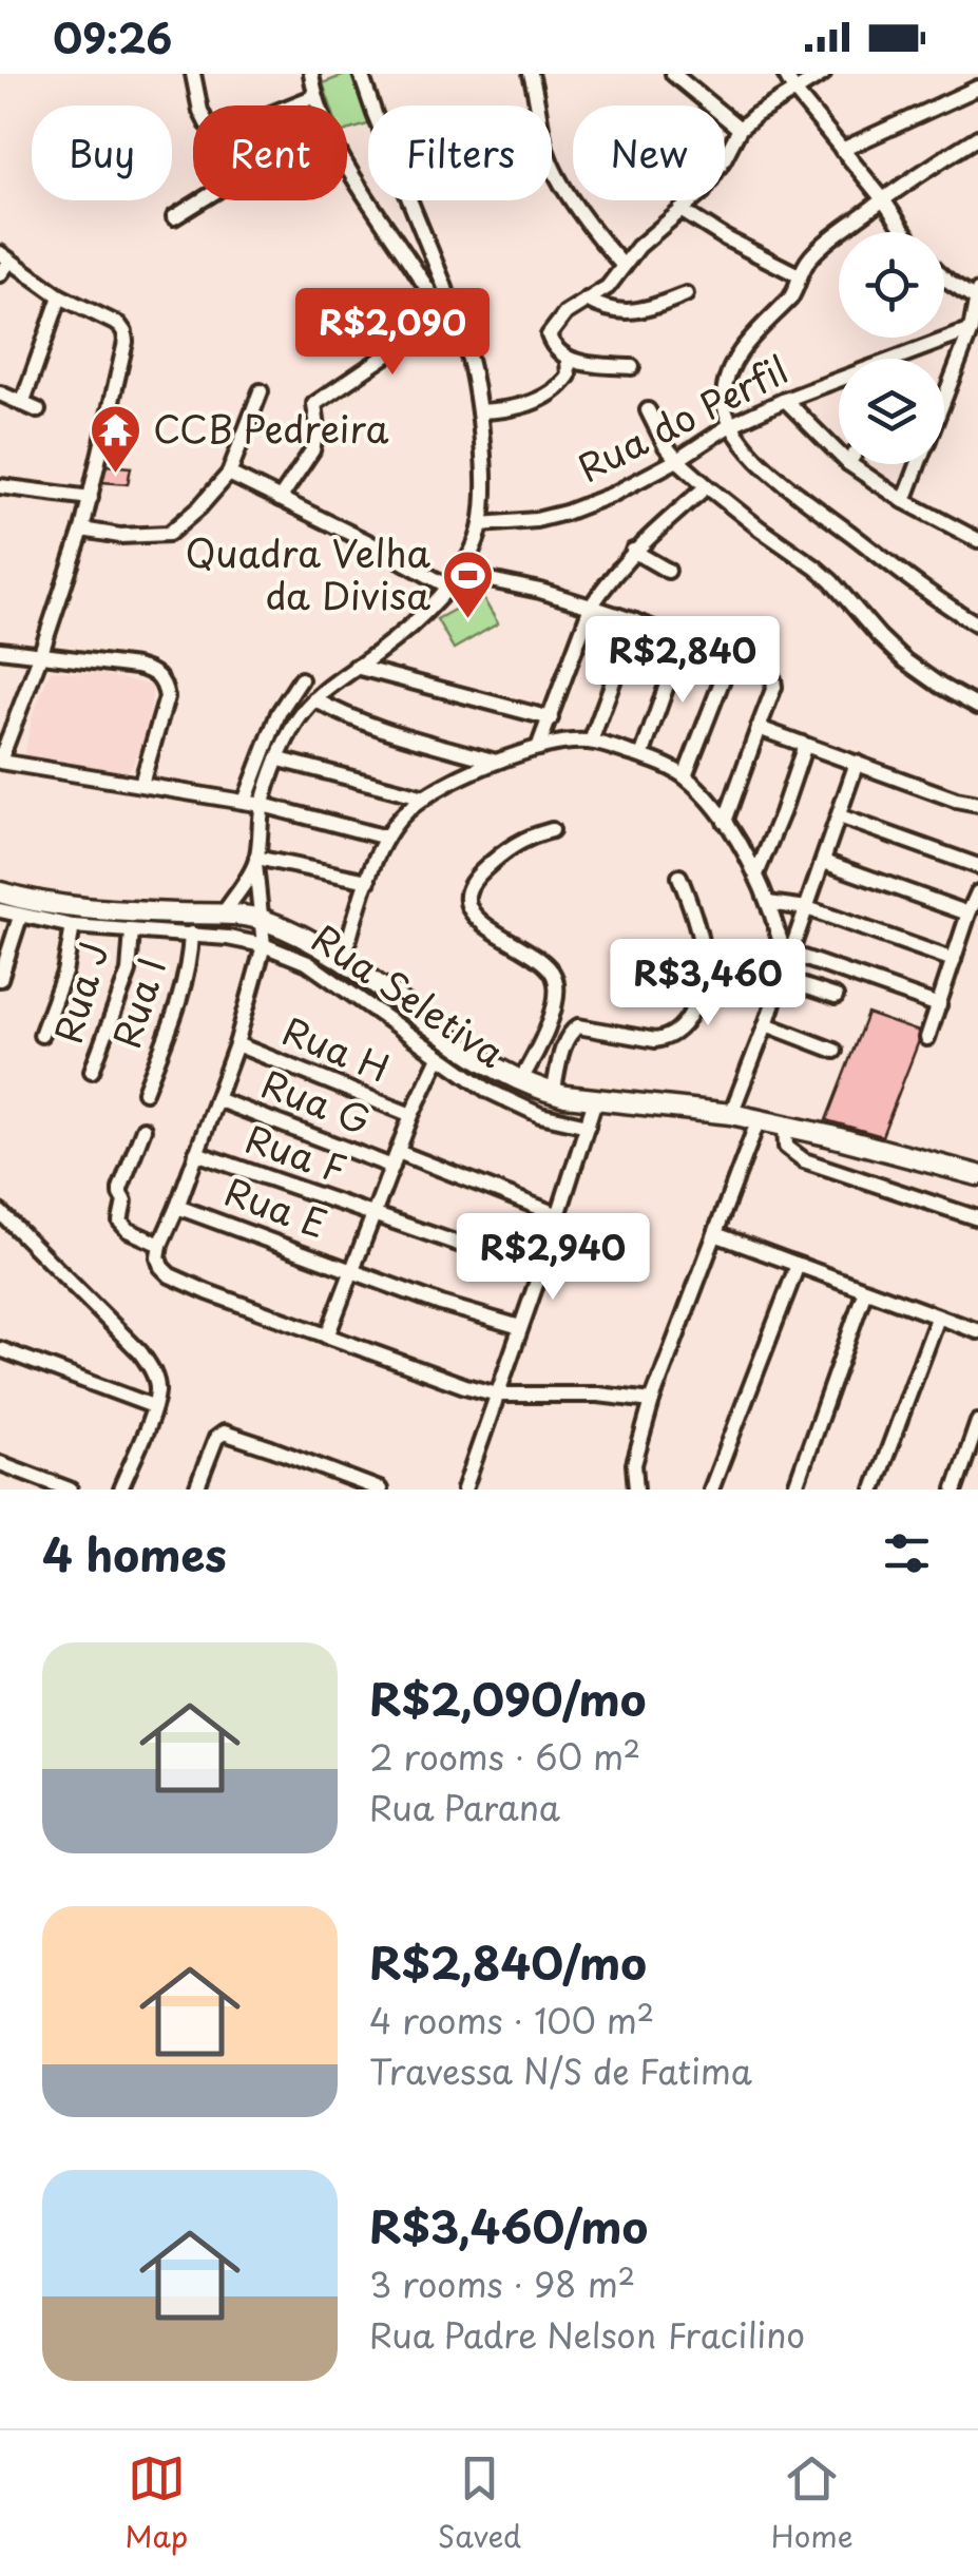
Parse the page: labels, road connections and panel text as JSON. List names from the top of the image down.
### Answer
{
  "streets": {
    "street": [
      "Rua do Perfil",
      "Rua J",
      "Rua Seletiva",
      "Rua I",
      "Rua H",
      "Rua G",
      "Rua F",
      "Rua E"
    ]
  },
  "crossings": [
    ["Rua J", "Rua Seletiva"],
    ["Rua Seletiva", "Rua I"]
  ],
  "places": {
    "temple": ["CCB Pedreira"],
    "sports": ["Quadra Velha da Divisa"]
  },
  "page": {
    "status": "09:26",
    "chip": [
      "Buy",
      "Rent",
      "Filters",
      "New"
    ],
    "price": [
      "R$2,090",
      "R$2,840",
      "R$3,460",
      "R$2,940"
    ],
    "heading": "4 homes",
    "list": [
      {
        "name": "R$2,090/mo",
        "note": "2 rooms · 60 m² · Rua Parana"
      },
      {
        "name": "R$2,840/mo",
        "note": "4 rooms · 100 m² · Travessa N/S de Fatima"
      },
      {
        "name": "R$3,460/mo",
        "note": "3 rooms · 98 m² · Rua Padre Nelson Fracilino"
      }
    ],
    "tabs": ["Map", "Saved", "Home"]
  }
}
